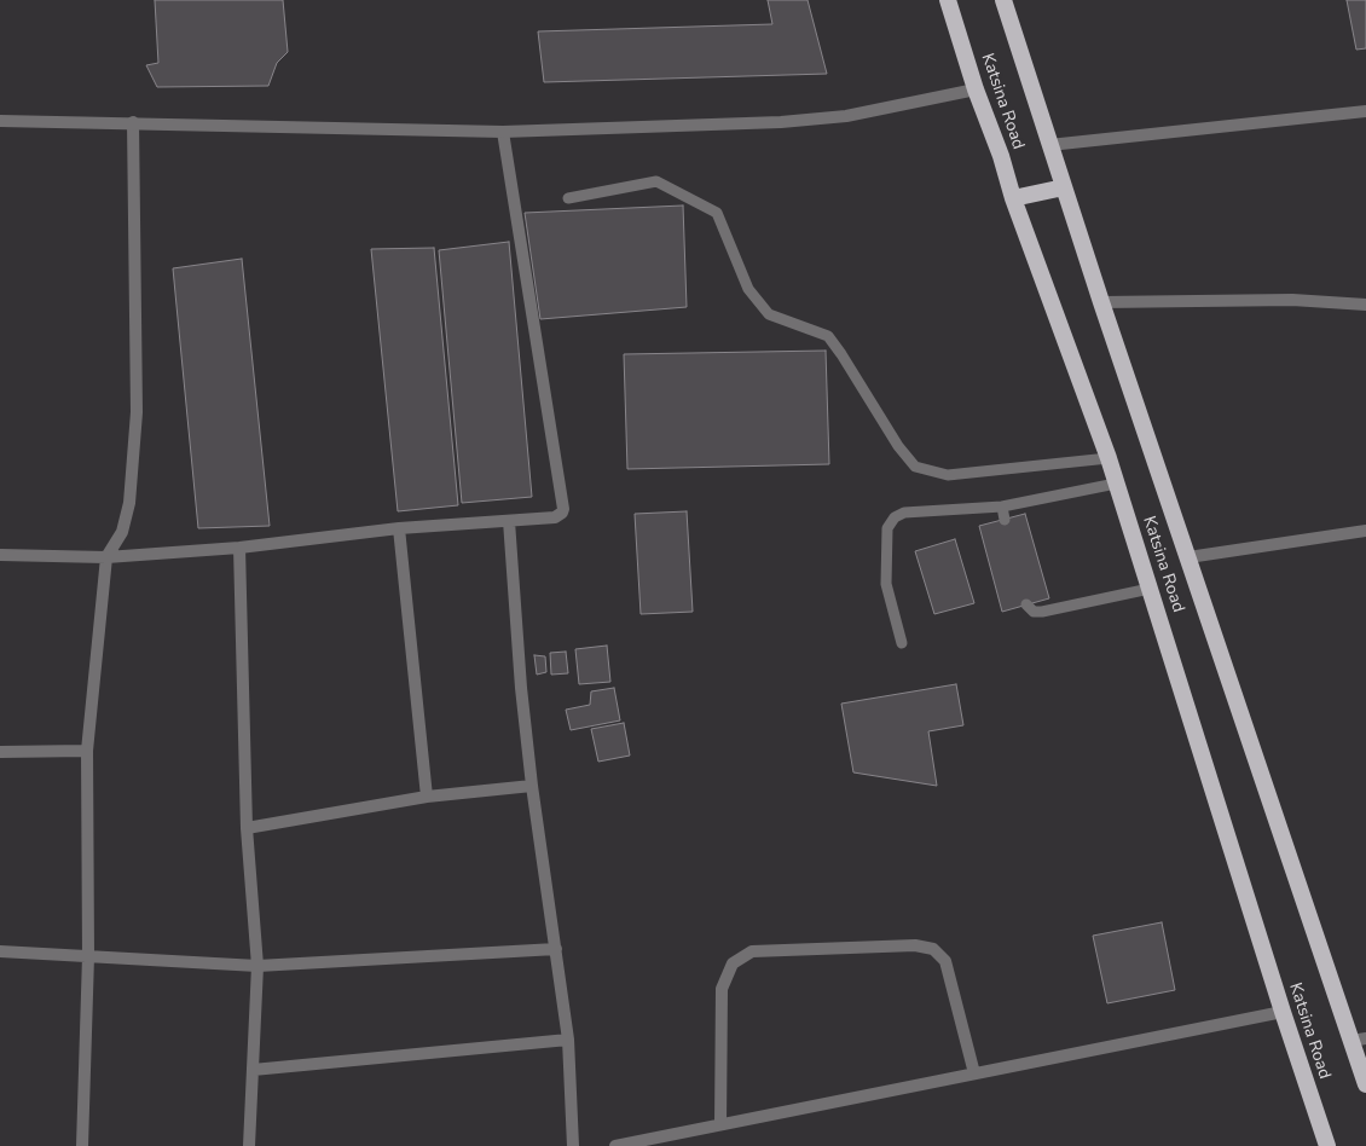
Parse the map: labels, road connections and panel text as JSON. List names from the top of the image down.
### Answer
{
  "streets": {
    "highway": ["Katsina Road"]
  }
}
